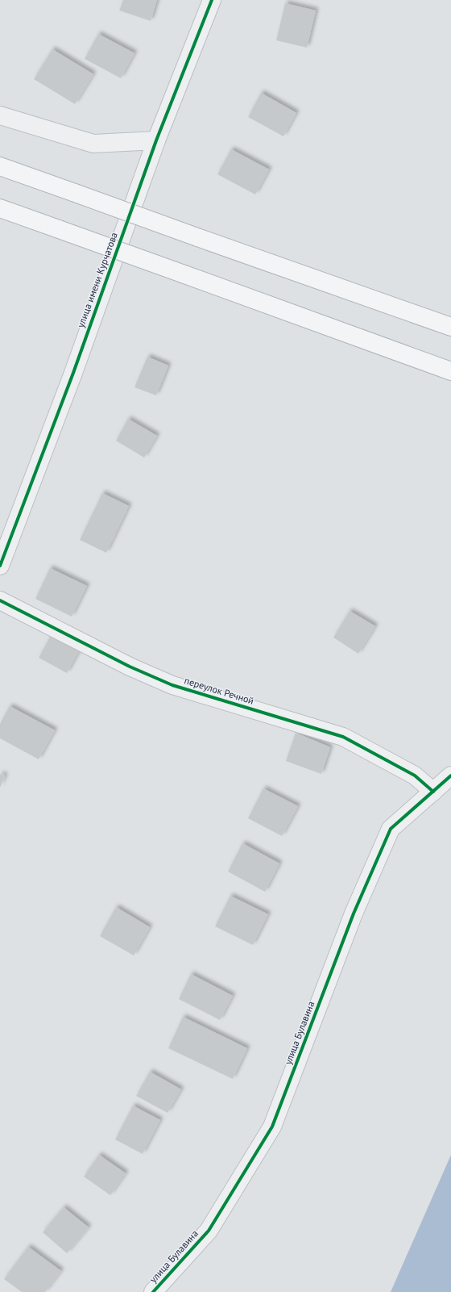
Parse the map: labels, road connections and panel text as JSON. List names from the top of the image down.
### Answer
{
  "streets": {
    "street": ["улица имени Курчатова", "переулок Речной", "улица Булавина"]
  },
  "crossings": [
    ["переулок Речной", "улица Булавина"]
  ]
}
